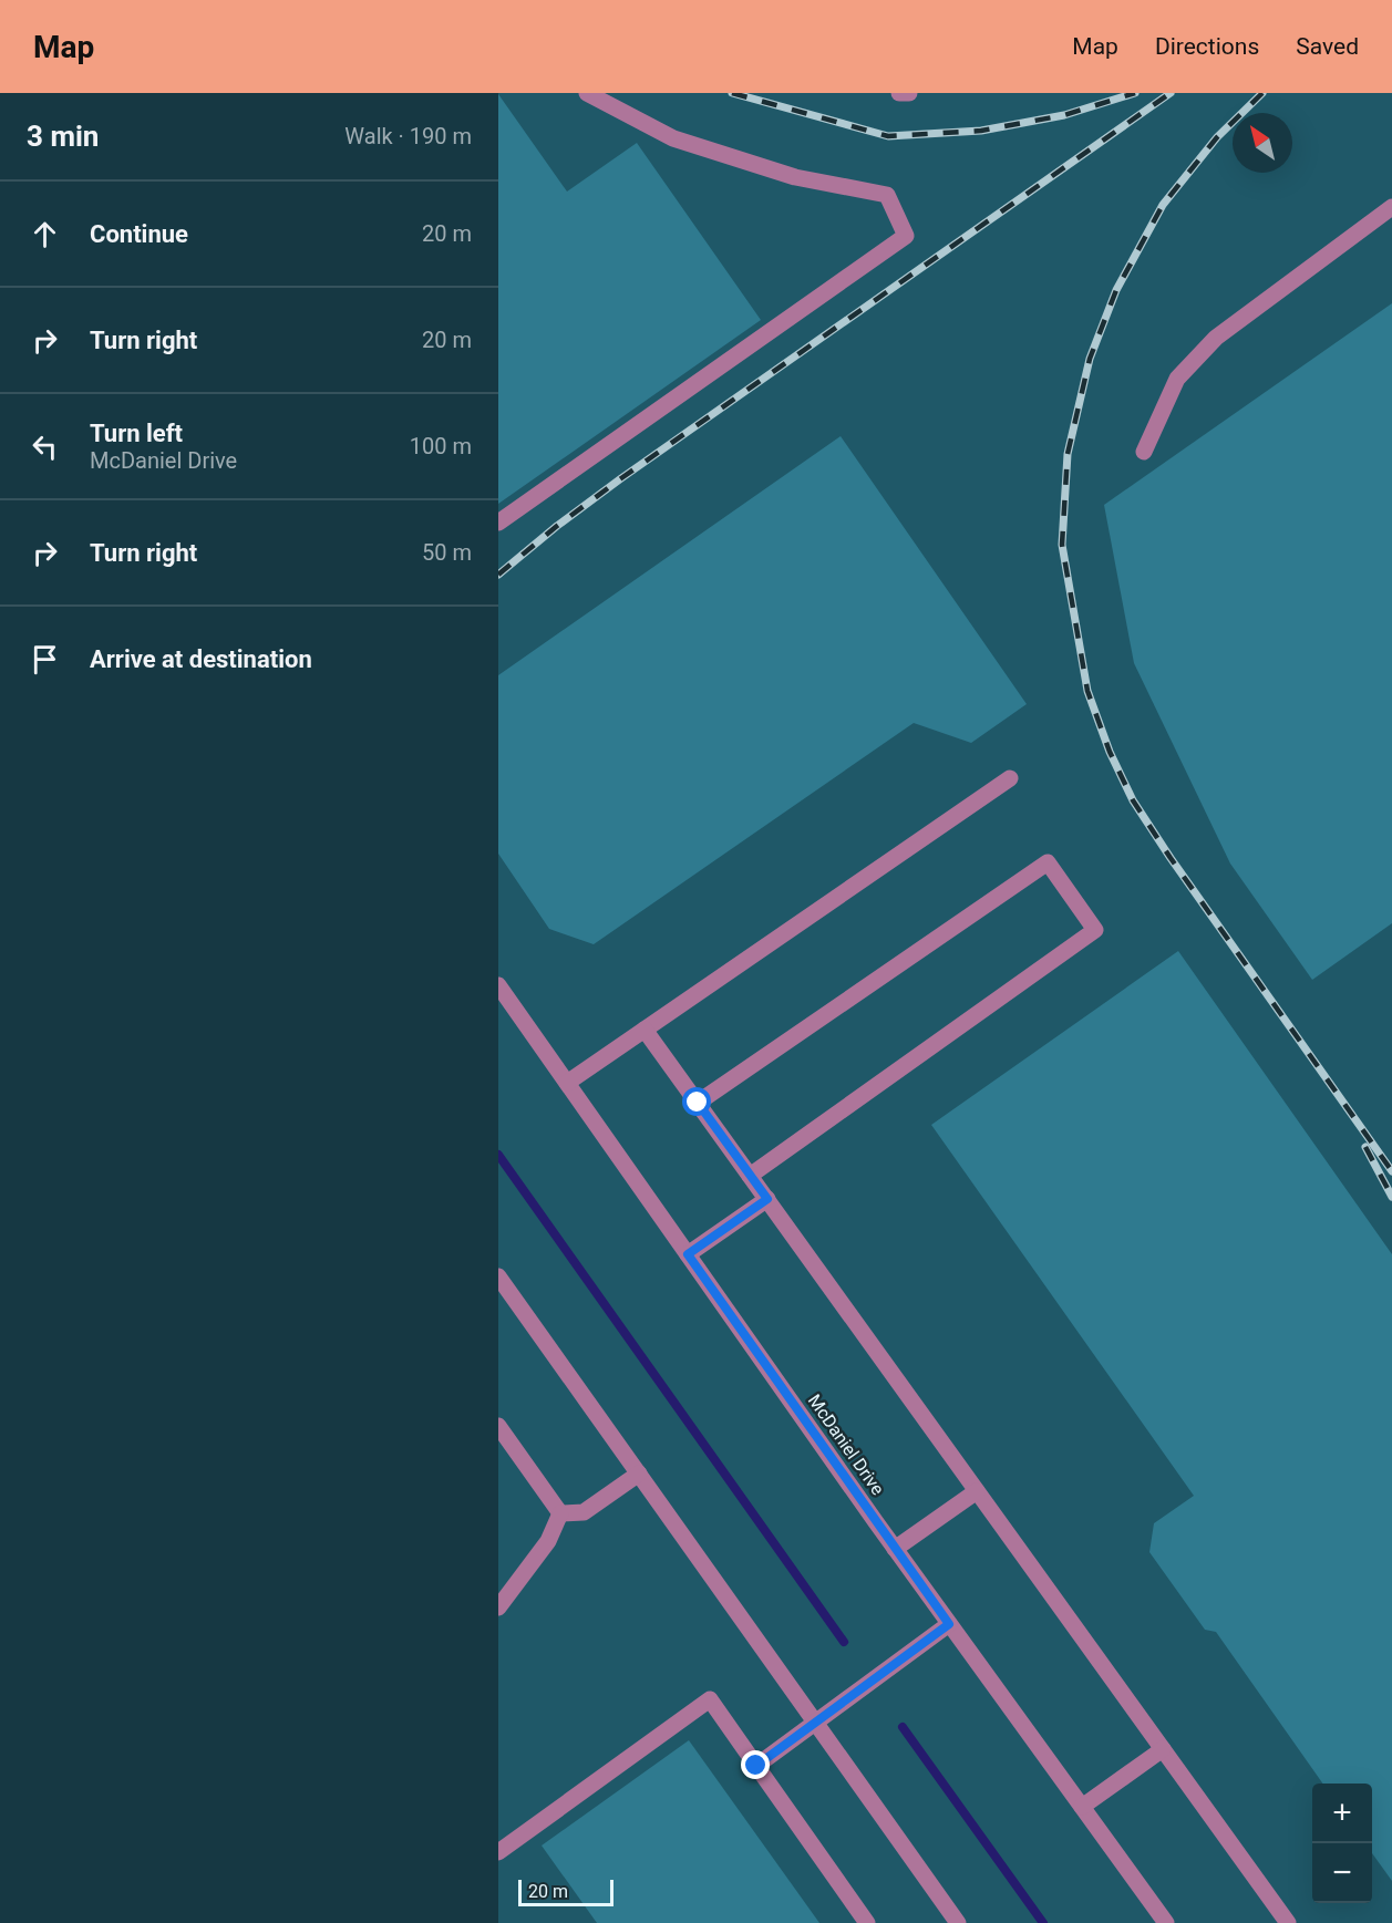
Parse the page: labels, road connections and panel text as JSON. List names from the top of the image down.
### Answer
{
  "streets": {
    "street": ["McDaniel Drive"]
  },
  "scale_bar": "20 m",
  "north": "top left",
  "page": {
    "header": "Map",
    "nav": ["Map", "Directions", "Saved"],
    "heading": ["3 min", "Walk · 190 m"],
    "list": [
      ["Continue", "20 m"],
      ["Turn right", "20 m"],
      ["Turn left", "McDaniel Drive", "100 m"],
      ["Turn right", "50 m"],
      "Arrive at destination"
    ],
    "map_buttons": ["+", "−"],
    "scale": "20 m"
  }
}
